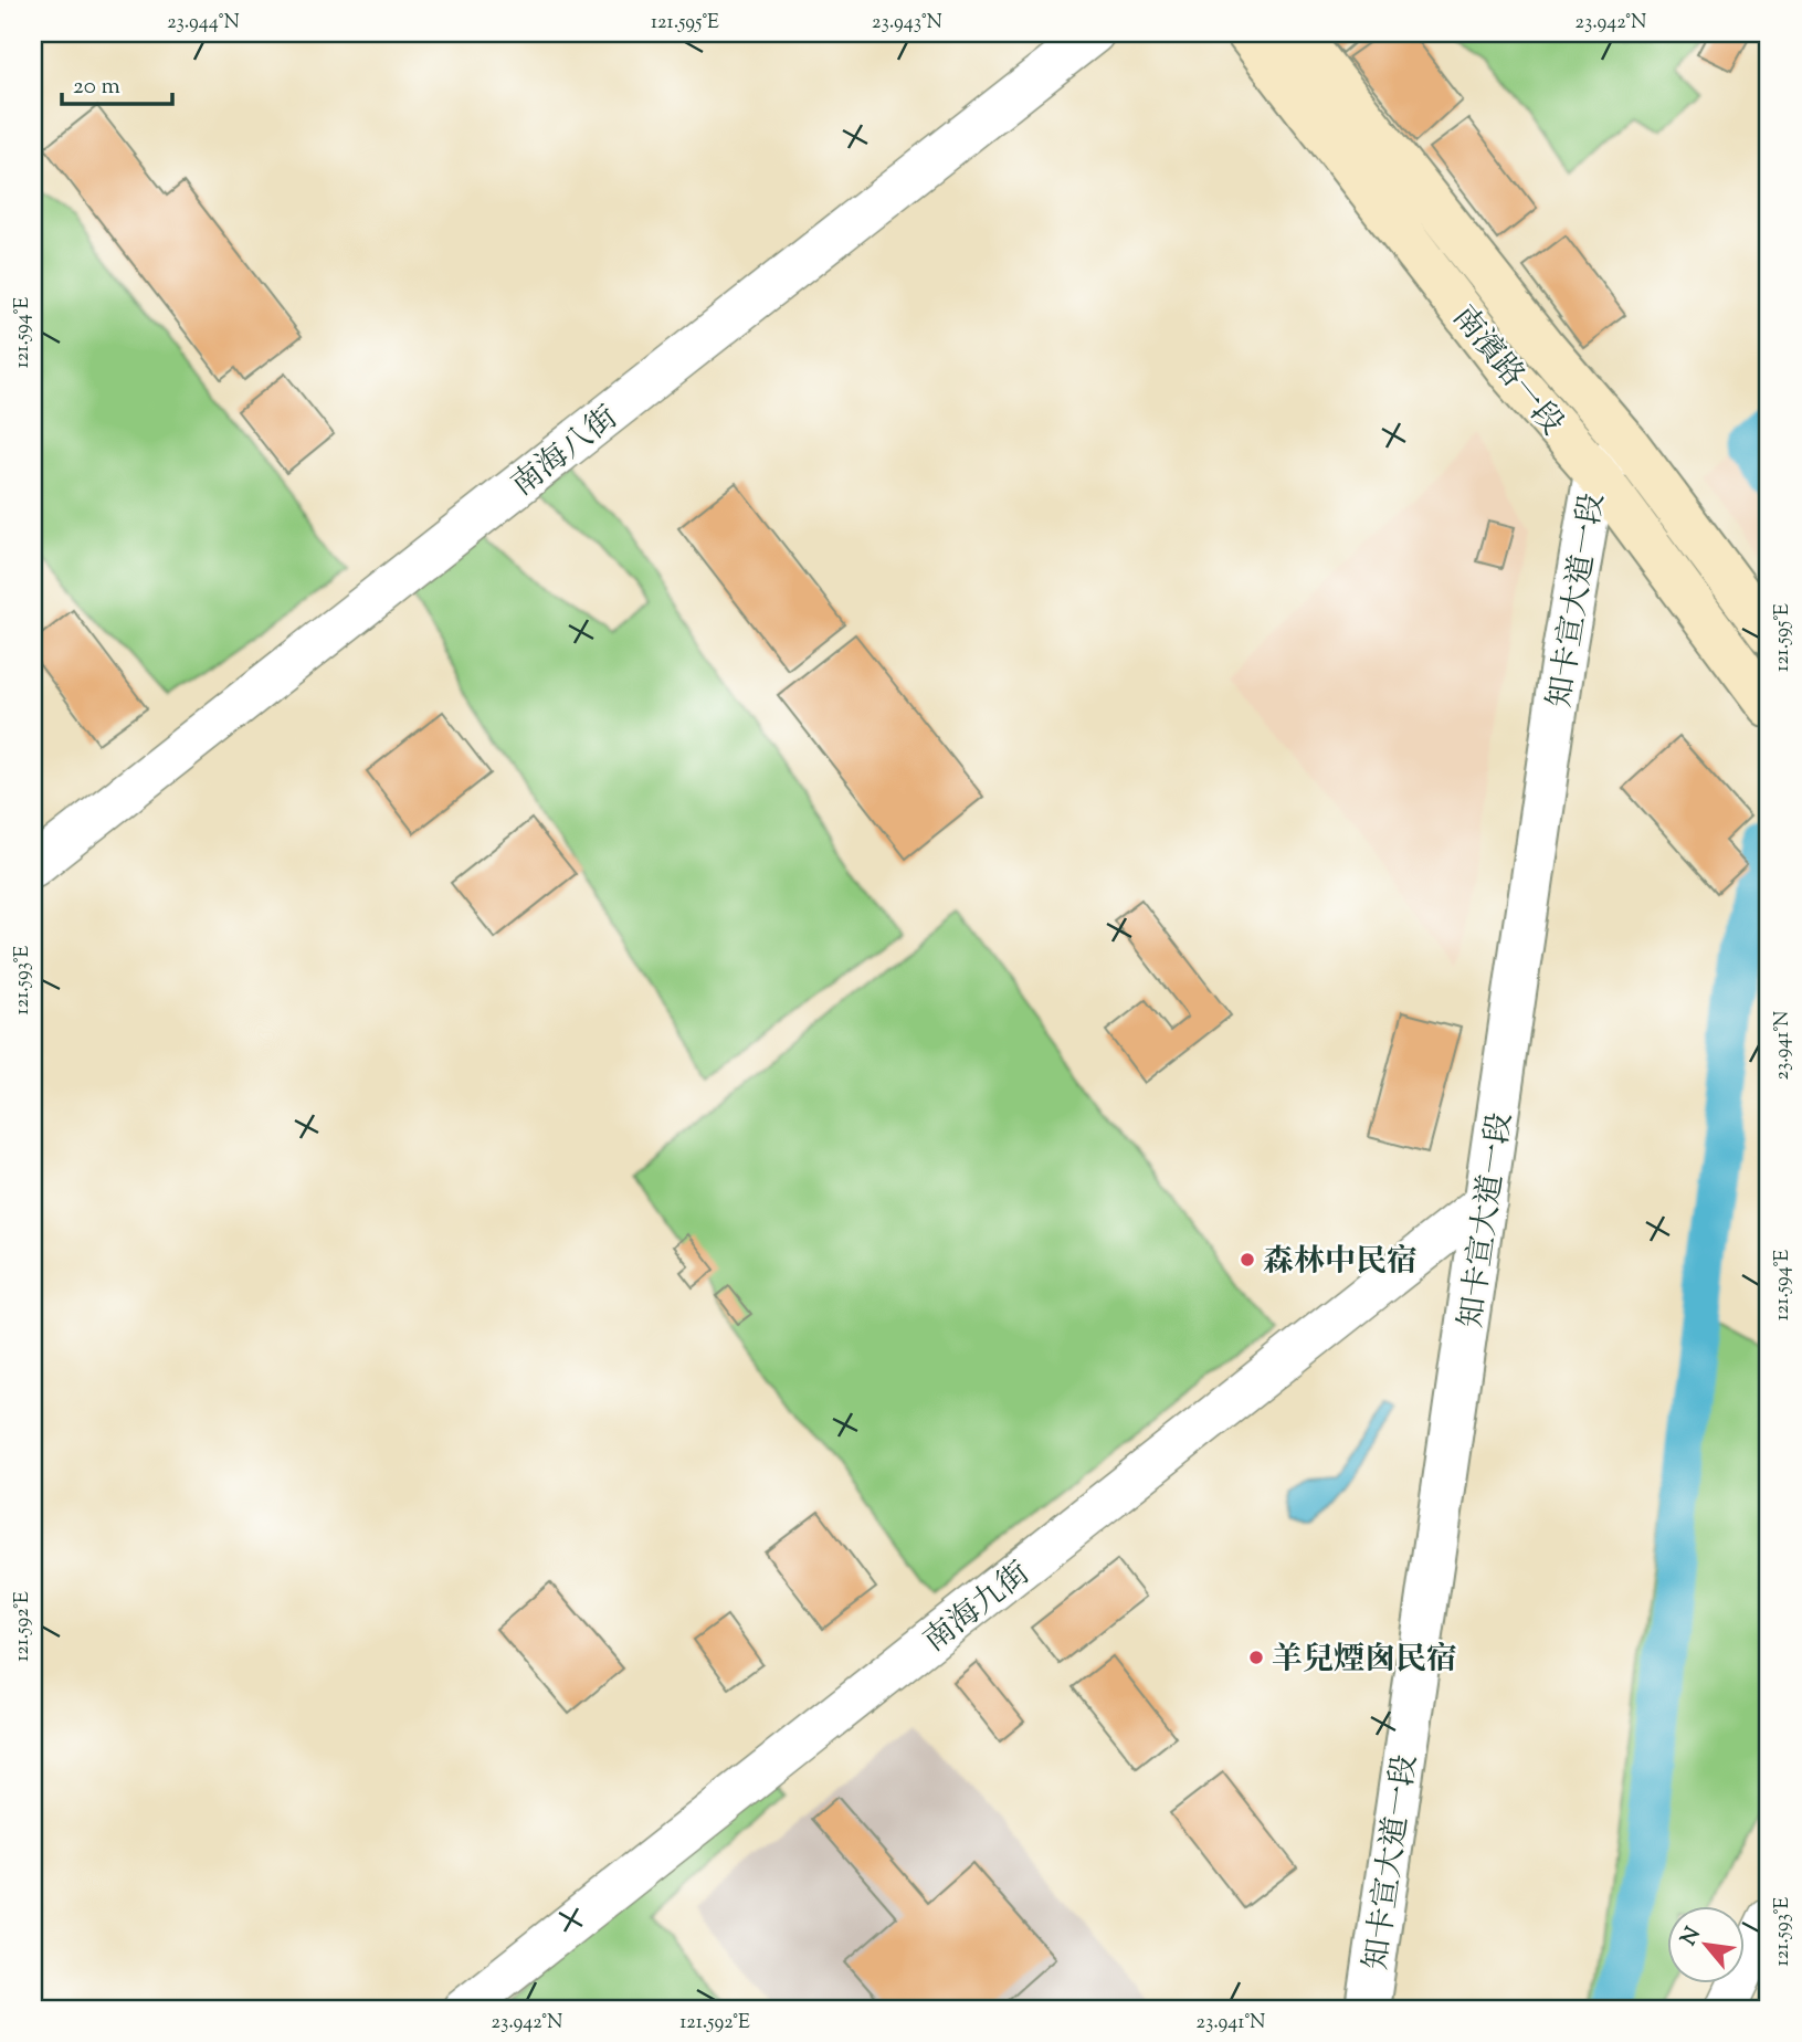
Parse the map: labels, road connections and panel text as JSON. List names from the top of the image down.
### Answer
{
  "streets": {
    "main road": ["南濱路一段"],
    "street": ["南海八街", "知卡宣大道一段", "南海九街"]
  },
  "crossings": [
    ["南濱路一段", "知卡宣大道一段"],
    ["知卡宣大道一段", "南海九街"]
  ],
  "places": ["森林中民宿", "羊兒煙囪民宿"],
  "scale_bar": "20 m",
  "north": "top left",
  "coordinates": [
    "23.944°N",
    "121.595°E",
    "23.943°N",
    "23.942°N",
    "121.594°E",
    "121.593°E",
    "23.941°N",
    "121.592°E"
  ]
}
